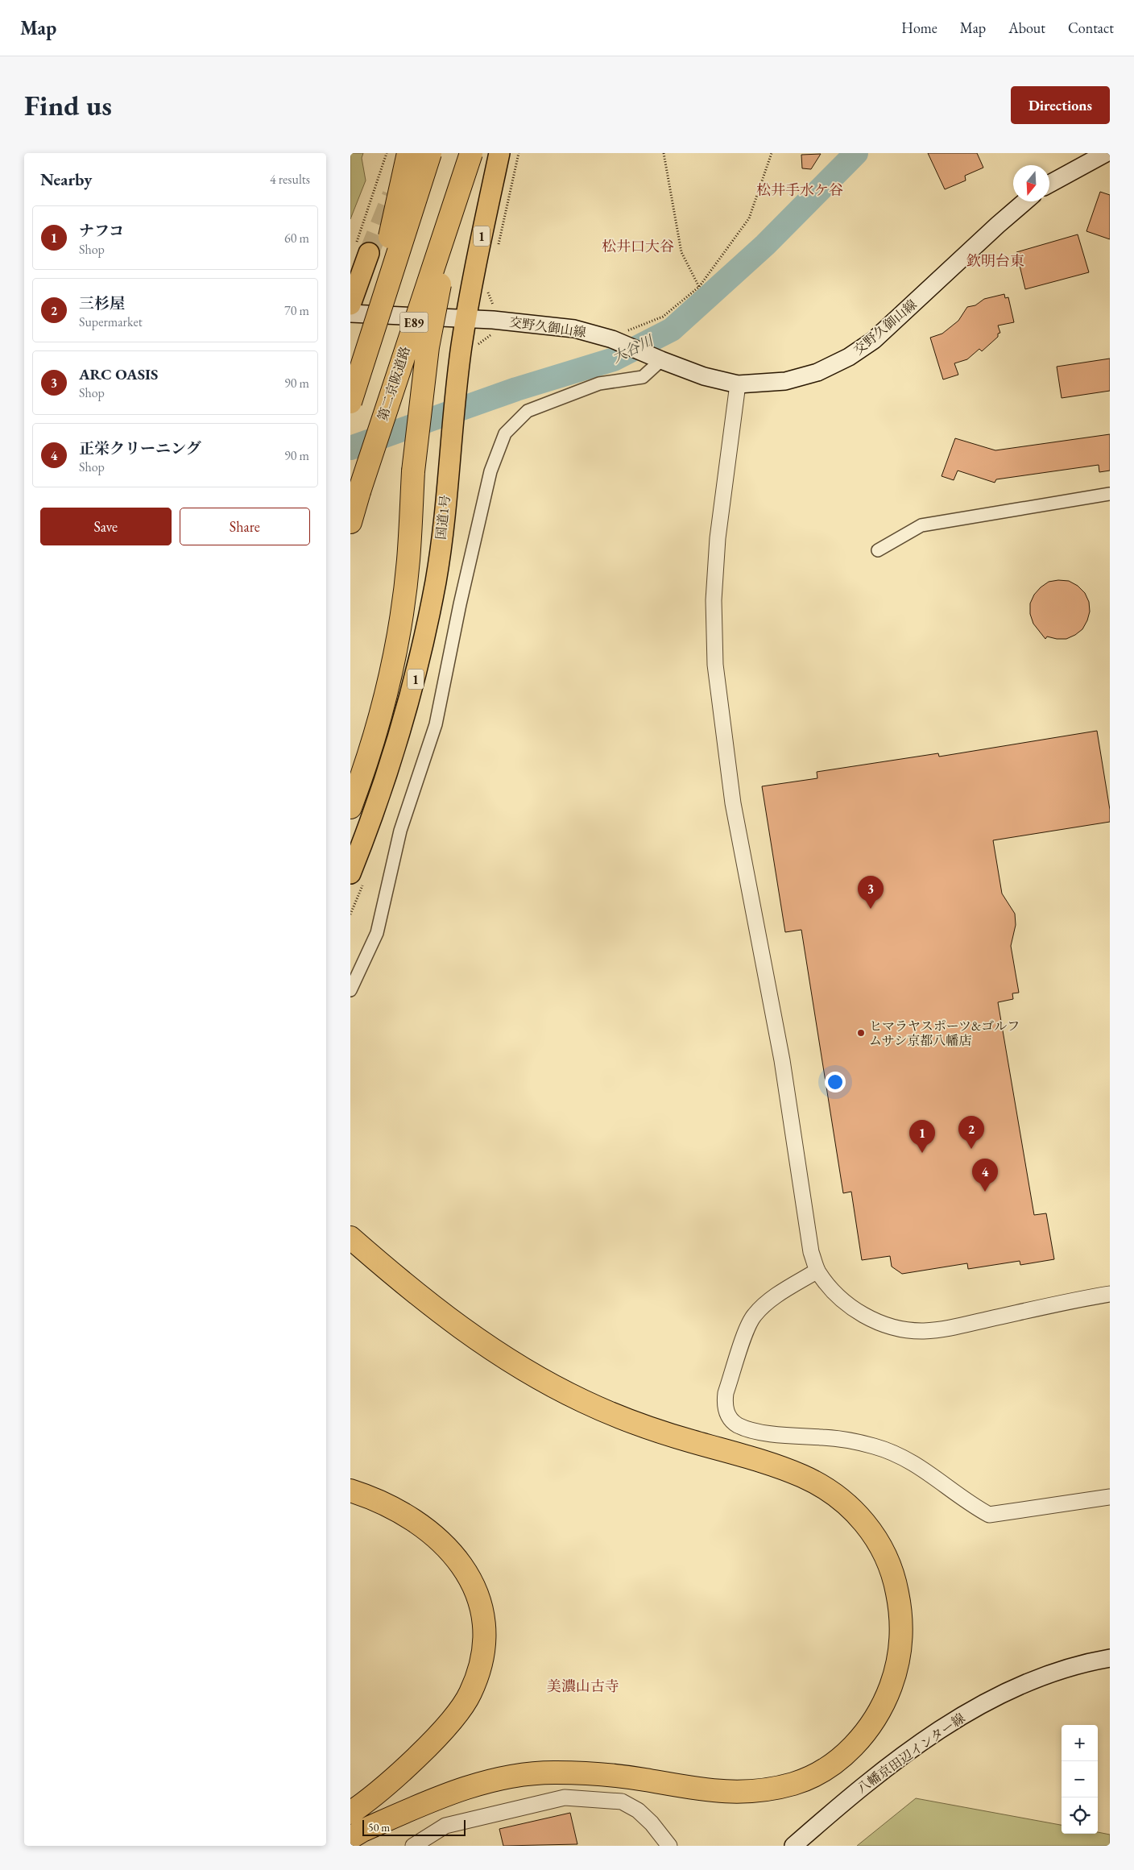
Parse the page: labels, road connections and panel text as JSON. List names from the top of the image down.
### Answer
{
  "streets": {
    "highway": [
      "1",
      "E89",
      "第二京阪道路",
      "国道1号"
    ],
    "main road": ["交野久御山線", "八幡京田辺インター線"]
  },
  "crossings": [
    ["交野久御山線", "国道1号"]
  ],
  "districts": [
    "松井手水ケ谷",
    "松井口大谷",
    "欽明台東",
    "美濃山古寺"
  ],
  "water": ["大谷川"],
  "places": ["ヒマラヤスポーツ&ゴルフ ムサシ京都八幡店"],
  "scale_bar": "50 m",
  "north": "bottom",
  "page": {
    "header": "Map",
    "nav": [
      "Home",
      "Map",
      "About",
      "Contact"
    ],
    "buttons": [
      "Directions",
      ["Save", "Share"]
    ],
    "title": "Find us",
    "heading": ["Nearby", "4 results"],
    "list": [
      {
        "mark": "1",
        "name": "ナフコ",
        "note": "Shop",
        "value": "60 m"
      },
      {
        "mark": "2",
        "name": "三杉屋",
        "note": "Supermarket",
        "value": "70 m"
      },
      {
        "mark": "3",
        "name": "ARC OASIS",
        "note": "Shop",
        "value": "90 m"
      },
      {
        "mark": "4",
        "name": "正栄クリーニング",
        "note": "Shop",
        "value": "90 m"
      }
    ],
    "pins": [
      "3",
      "2",
      "1",
      "4"
    ],
    "map_buttons": ["+", "−"],
    "scale": "50 m"
  }
}
